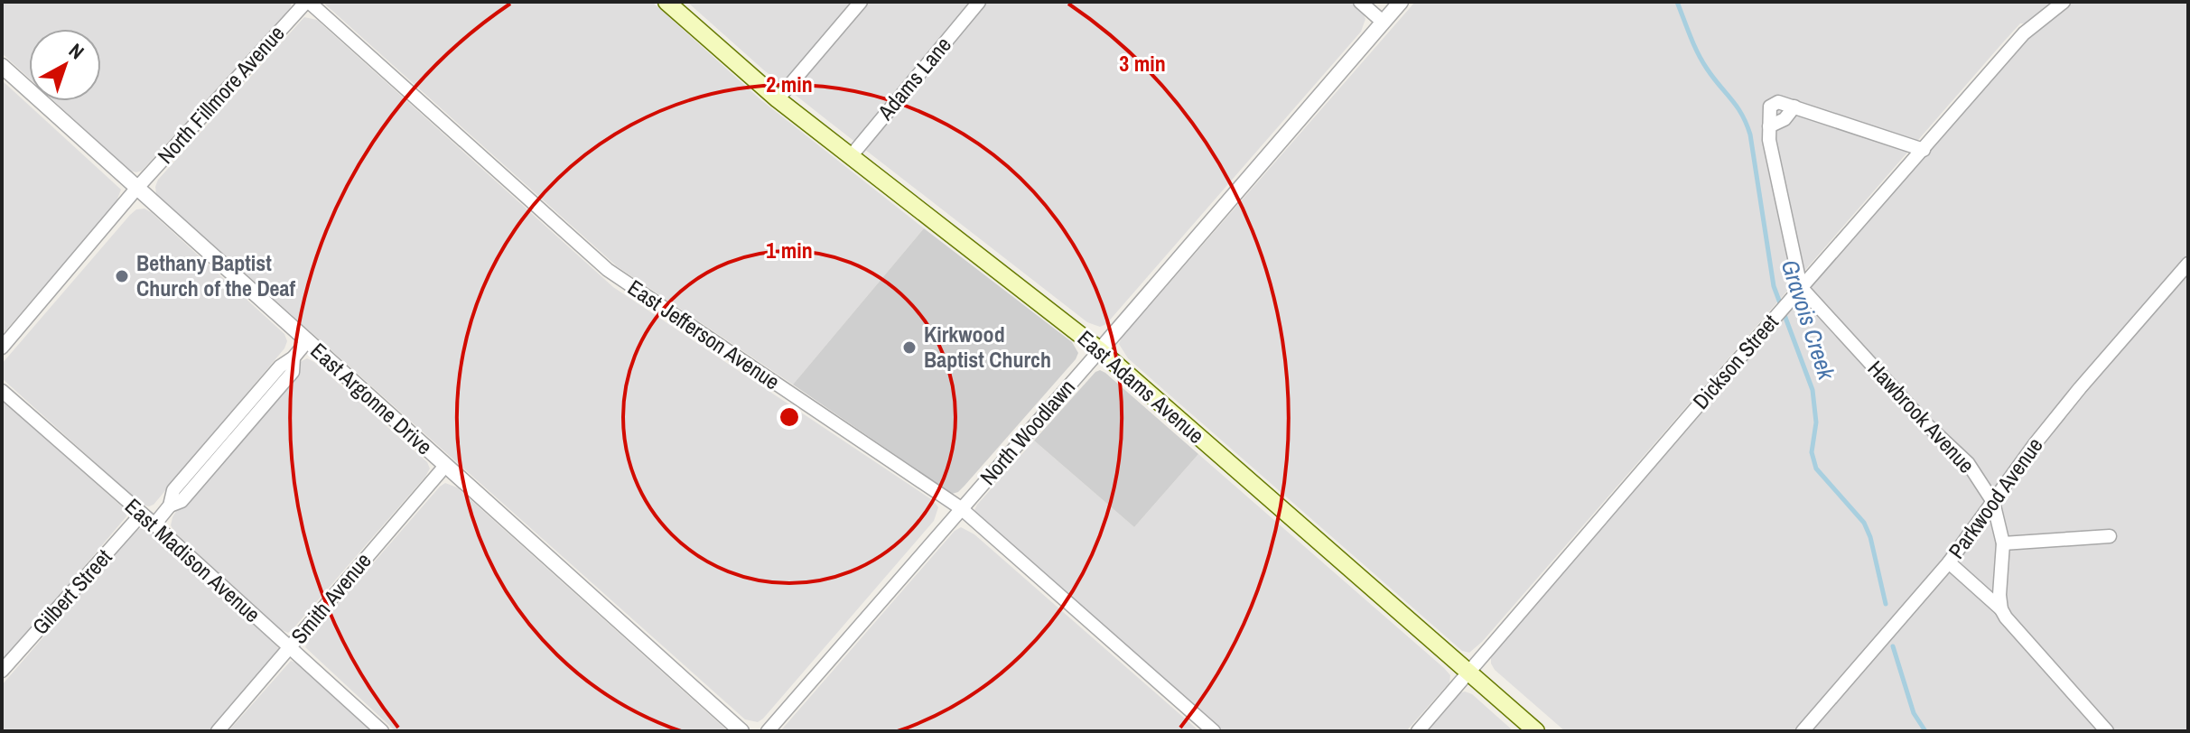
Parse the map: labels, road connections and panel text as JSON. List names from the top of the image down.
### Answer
{
  "streets": {
    "main road": ["East Adams Avenue"],
    "street": [
      "Adams Lane",
      "North Fillmore Avenue",
      "East Jefferson Avenue",
      "Dickson Street",
      "East Argonne Drive",
      "Hawbrook Avenue",
      "North Woodlawn",
      "Parkwood Avenue",
      "East Madison Avenue",
      "Gilbert Street",
      "Smith Avenue"
    ]
  },
  "crossings": [
    ["Adams Lane", "East Adams Avenue"],
    ["North Fillmore Avenue", "East Jefferson Avenue"],
    ["North Fillmore Avenue", "East Argonne Drive"],
    ["East Jefferson Avenue", "North Woodlawn"],
    ["Dickson Street", "East Adams Avenue"],
    ["Dickson Street", "Hawbrook Avenue"],
    ["East Adams Avenue", "North Woodlawn"],
    ["East Argonne Drive", "Smith Avenue"],
    ["Hawbrook Avenue", "Parkwood Avenue"],
    ["East Madison Avenue", "Gilbert Street"],
    ["East Madison Avenue", "Smith Avenue"]
  ],
  "water": ["Gravois Creek"],
  "places": ["Bethany Baptist Church of the Deaf", "Kirkwood Baptist Church"],
  "north": "top right",
  "rings": ["3 min", "2 min", "1 min"]
}
